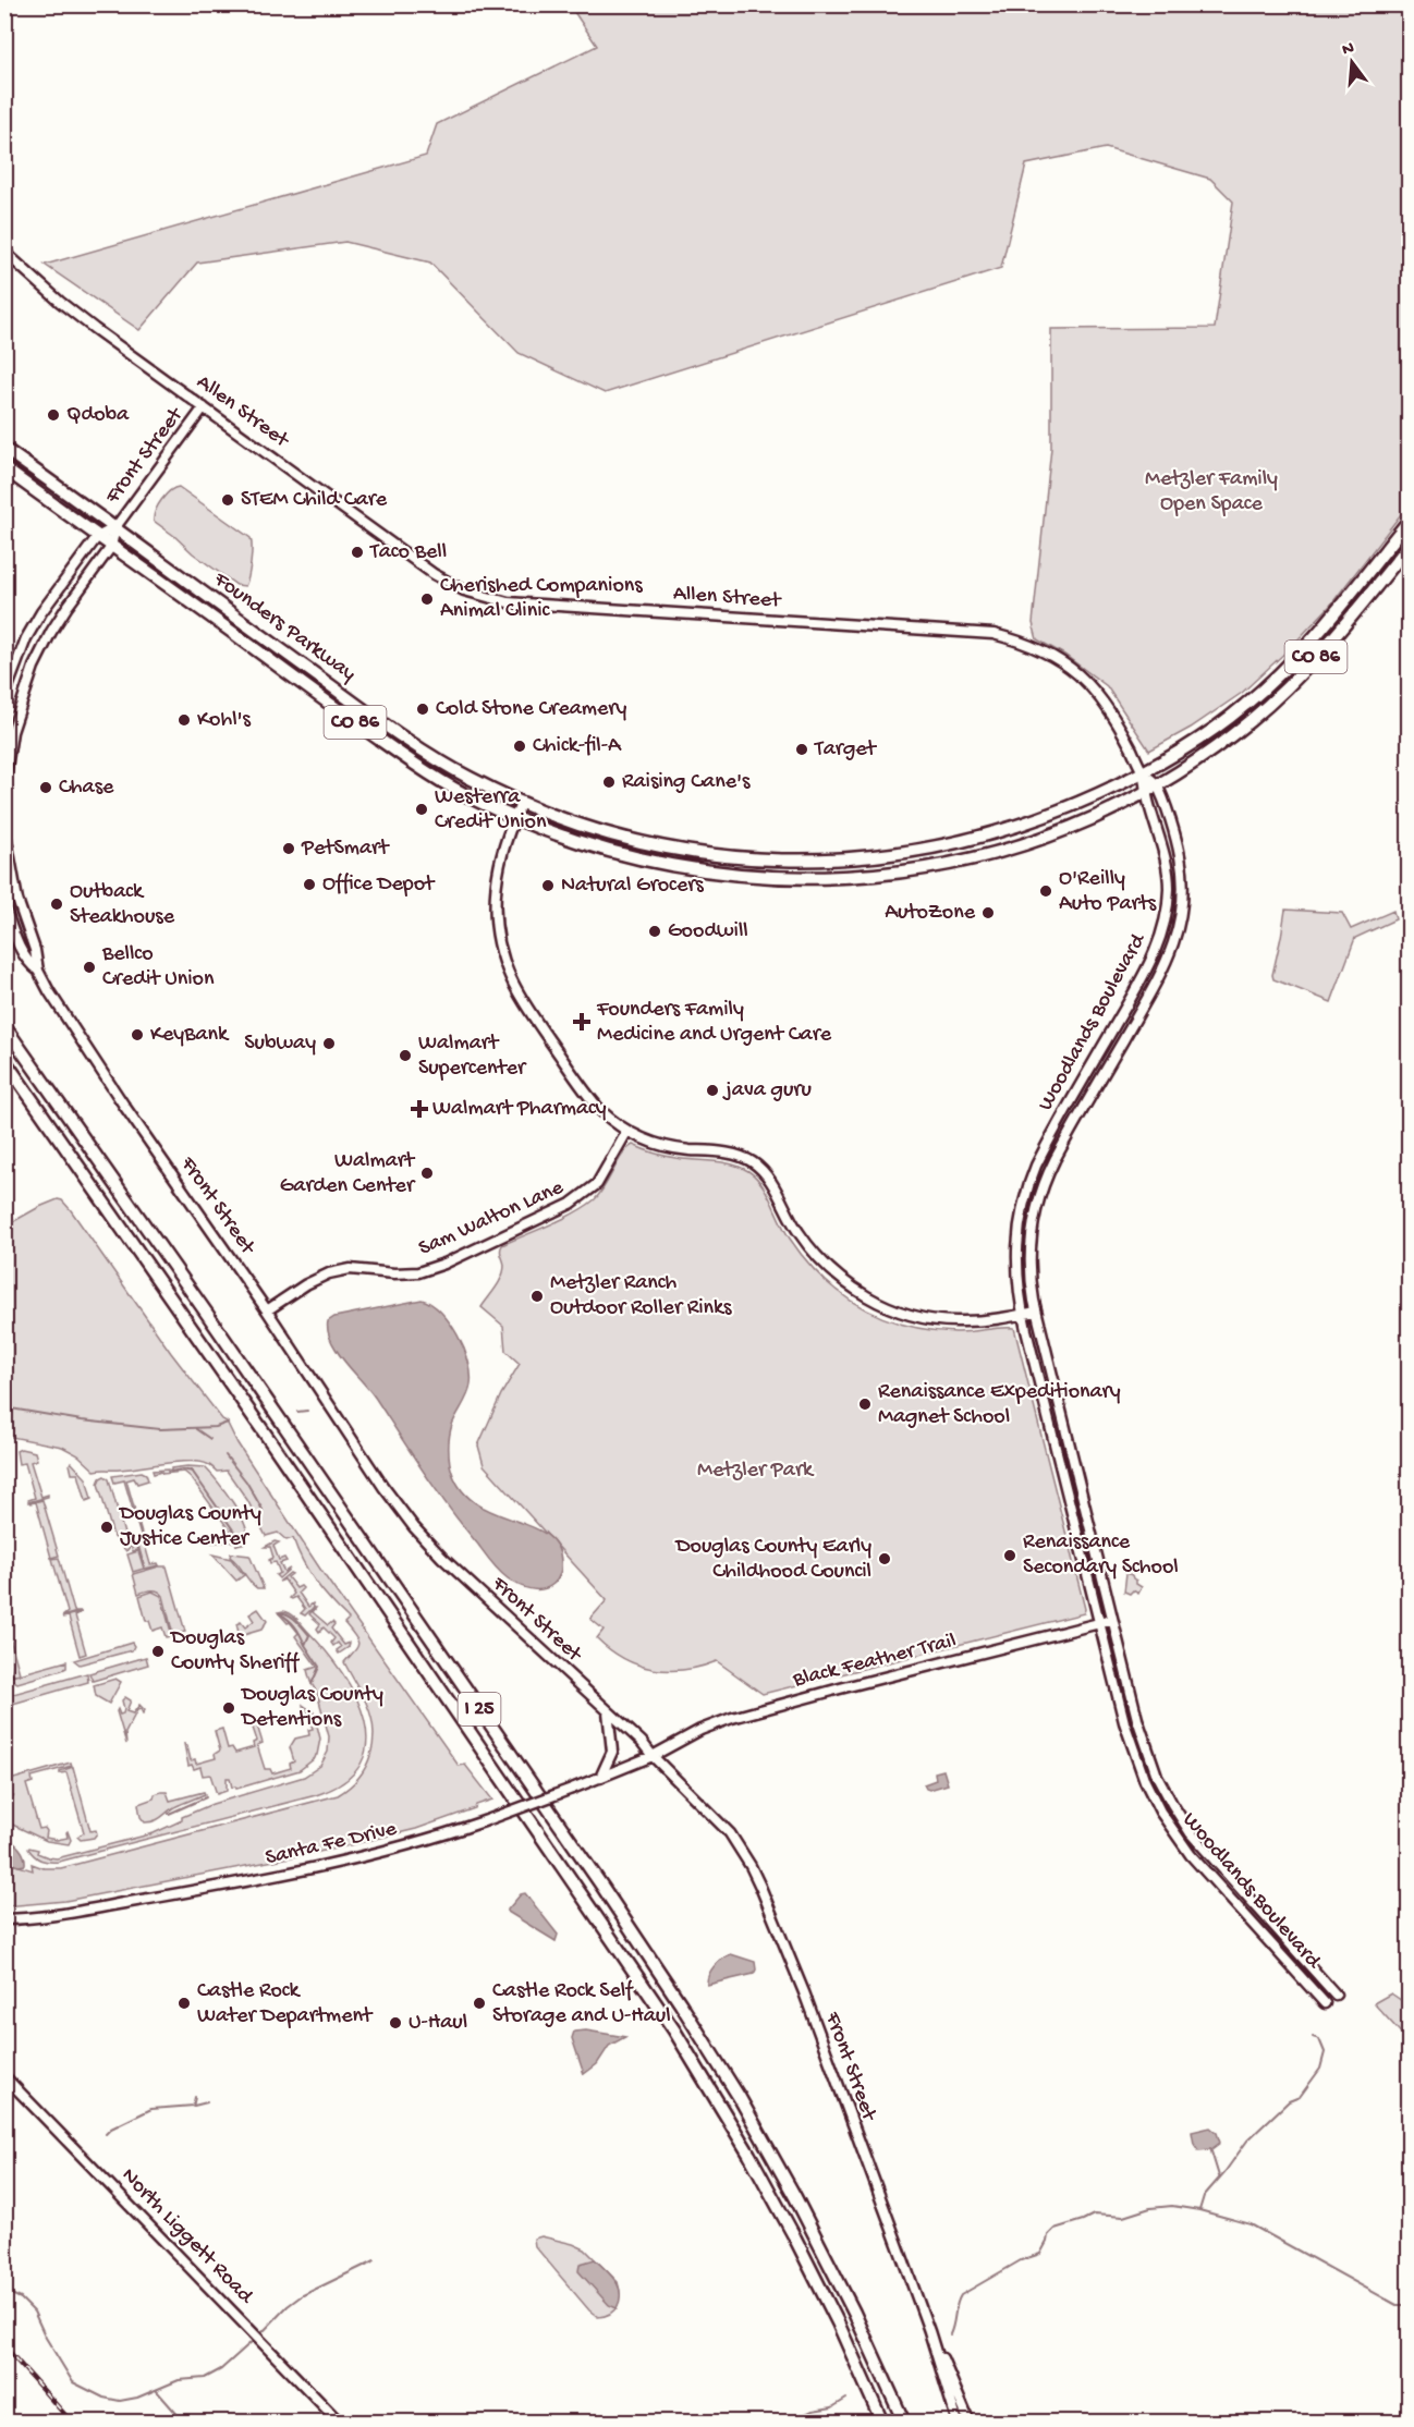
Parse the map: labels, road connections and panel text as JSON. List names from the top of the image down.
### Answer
{
  "streets": {
    "highway": ["Founders Parkway", "CO 86", "I 25"],
    "street": [
      "Allen Street",
      "Front Street",
      "Woodlands Boulevard",
      "Sam Walton Lane",
      "Black Feather Trail",
      "Santa Fe Drive",
      "North Liggett Road"
    ]
  },
  "crossings": [
    ["Allen Street", "Front Street"],
    ["Allen Street", "Founders Parkway"],
    ["Allen Street", "Woodlands Boulevard"],
    ["Front Street", "Founders Parkway"],
    ["Front Street", "Sam Walton Lane"],
    ["Front Street", "Black Feather Trail"],
    ["Front Street", "Santa Fe Drive"],
    ["Founders Parkway", "Woodlands Boulevard"],
    ["Woodlands Boulevard", "Black Feather Trail"],
    ["Black Feather Trail", "Santa Fe Drive"]
  ],
  "parks": ["Metzler Family Open Space", "Metzler Park"],
  "places": {
    "other": [
      "Qdoba",
      "STEM Child Care",
      "Taco Bell",
      "Cherished Companions Animal Clinic",
      "Cold Stone Creamery",
      "Kohl's",
      "Chick-fil-A",
      "Target",
      "Raising Cane's",
      "Chase",
      "Westerra Credit Union",
      "PetSmart",
      "Office Depot",
      "Natural Grocers",
      "O'Reilly Auto Parts",
      "Outback Steakhouse",
      "AutoZone",
      "Goodwill",
      "Bellco Credit Union",
      "KeyBank",
      "Subway",
      "Walmart Supercenter",
      "java guru",
      "Walmart Garden Center",
      "Metzler Ranch Outdoor Roller Rinks",
      "Renaissance Expeditionary Magnet School",
      "Douglas County Justice Center",
      "Renaissance Secondary School",
      "Douglas County Early Childhood Council",
      "Douglas County Sheriff",
      "Douglas County Detentions",
      "Castle Rock Water Department",
      "Castle Rock Self Storage and U-Haul",
      "U-Haul"
    ],
    "health": ["Founders Family Medicine and Urgent Care", "Walmart Pharmacy"]
  },
  "north": "top"
}
